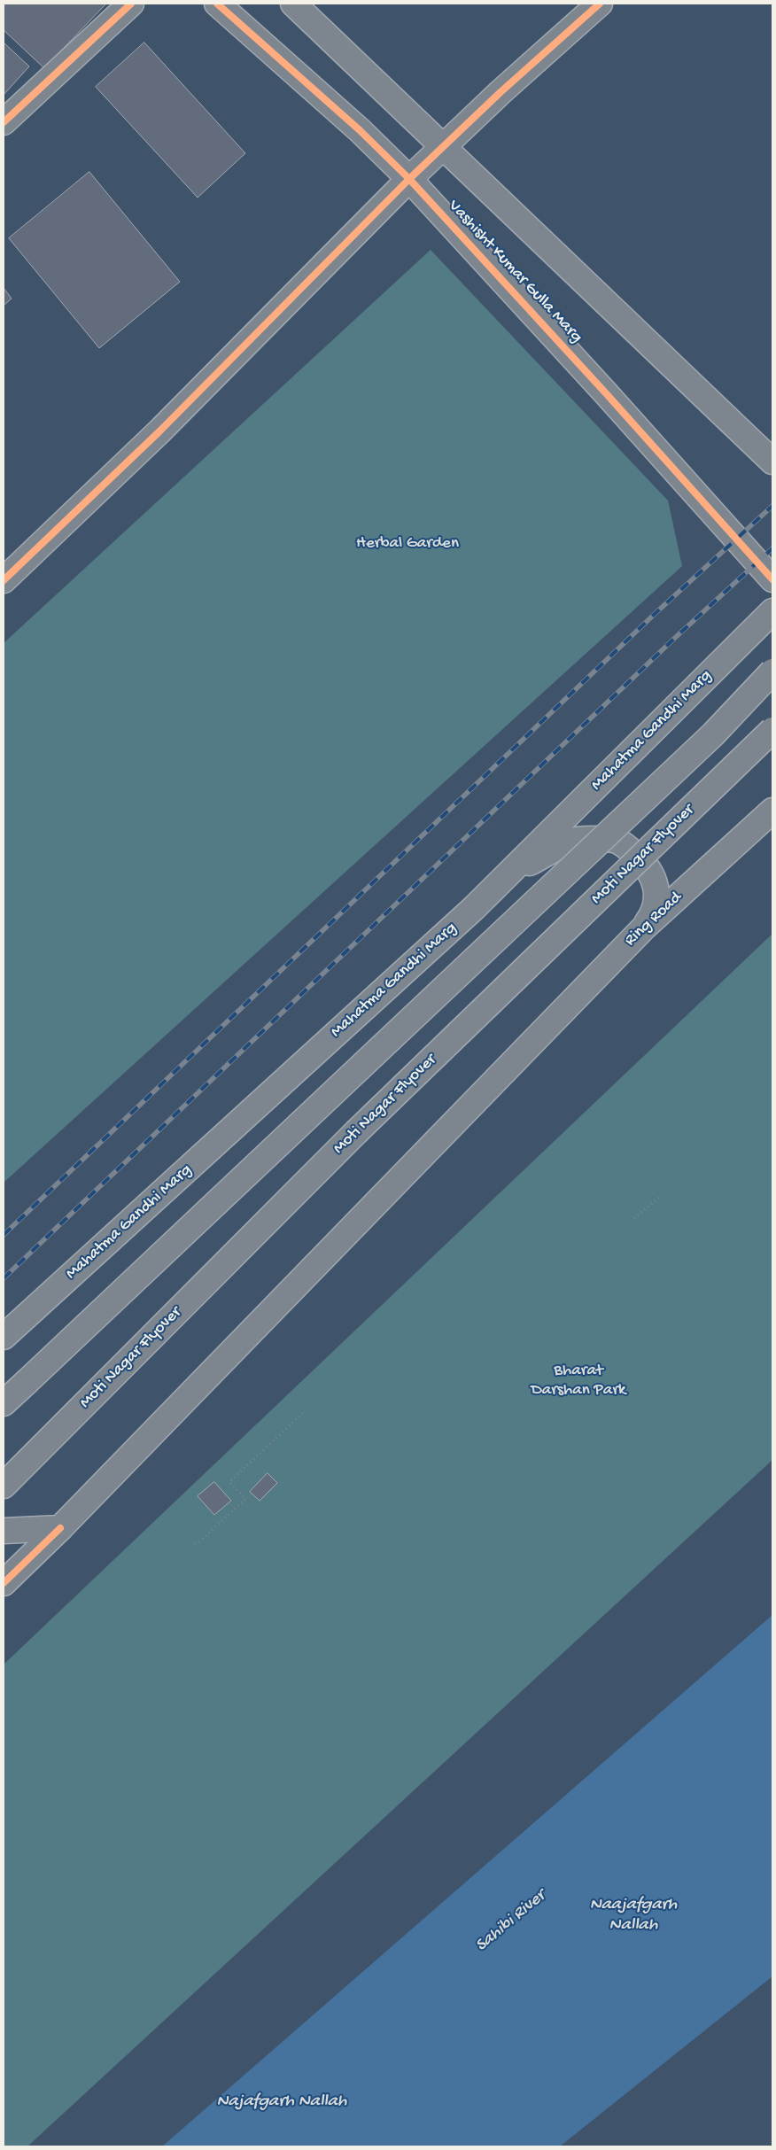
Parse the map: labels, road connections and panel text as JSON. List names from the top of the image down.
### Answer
{
  "streets": {
    "main road": [
      "Vashisht Kumar Gulla Marg",
      "Mahatma Gandhi Marg",
      "Moti Nagar Flyover",
      "Ring Road"
    ]
  },
  "water": ["Naajafgarh Nallah", "Sahibi River", "Najafgarh Nallah"],
  "parks": ["Herbal Garden", "Bharat Darshan Park"]
}
